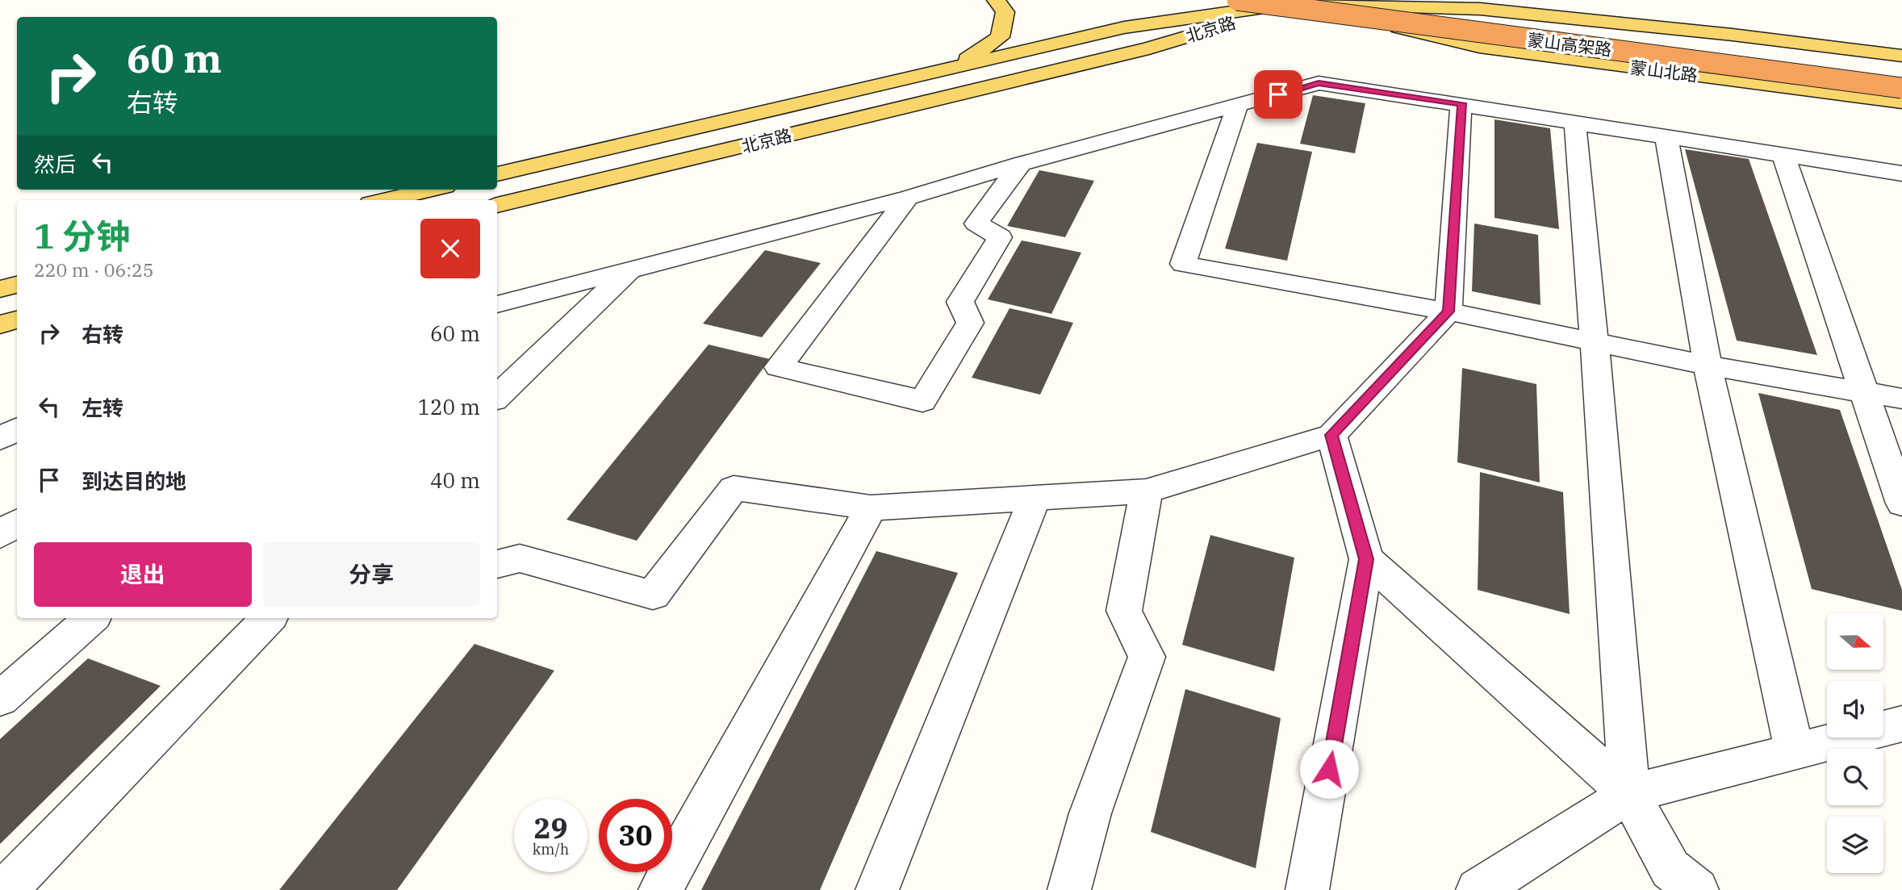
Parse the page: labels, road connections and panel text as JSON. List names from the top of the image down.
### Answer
{
  "streets": {
    "highway": ["蒙山高架路"],
    "main road": ["北京路", "蒙山北路"]
  },
  "crossings": [
    ["北京路", "蒙山北路"]
  ],
  "north": "right",
  "page": {
    "turn": ["60 m", "右转"],
    "then": "然后",
    "heading": ["1 分钟", "220 m · 06:25"],
    "list": [
      {
        "name": "右转",
        "value": "60 m"
      },
      {
        "name": "左转",
        "value": "120 m"
      },
      {
        "name": "到达目的地",
        "value": "40 m"
      }
    ],
    "buttons": ["退出", "分享"],
    "speed": "29 km/h",
    "limit": "30"
  }
}
